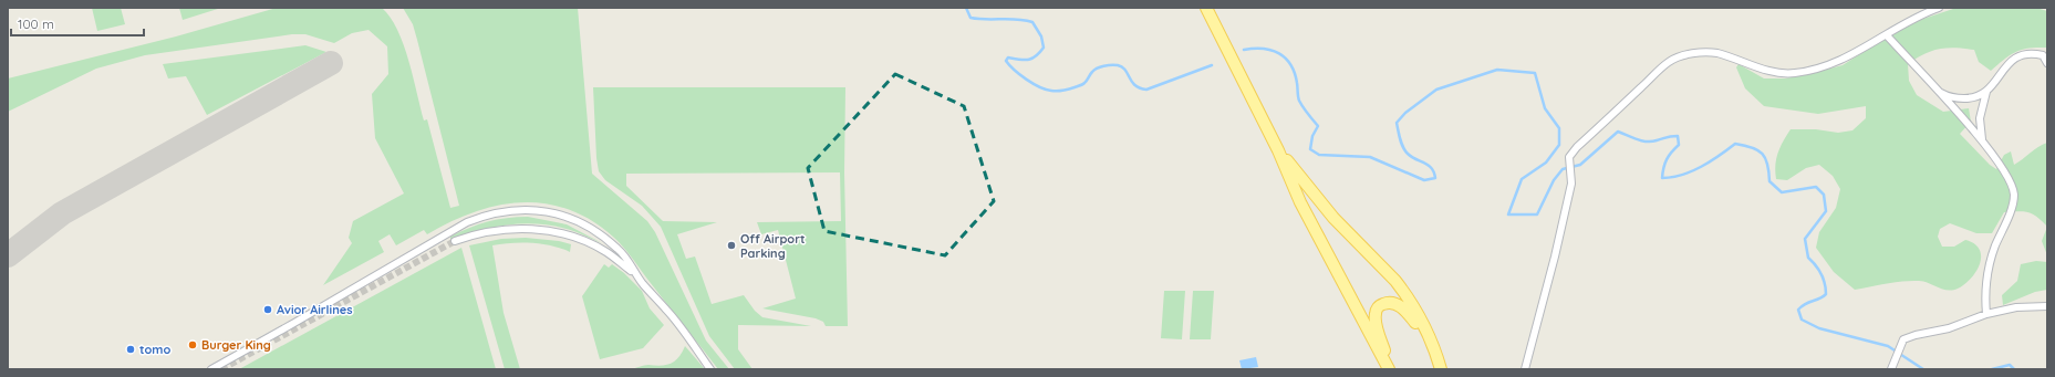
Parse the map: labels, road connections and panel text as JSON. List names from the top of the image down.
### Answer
{
  "places": [
    "Off Airport Parking",
    "Avior Airlines",
    "Burger King",
    "tomo"
  ],
  "scale_bar": "100 m"
}
